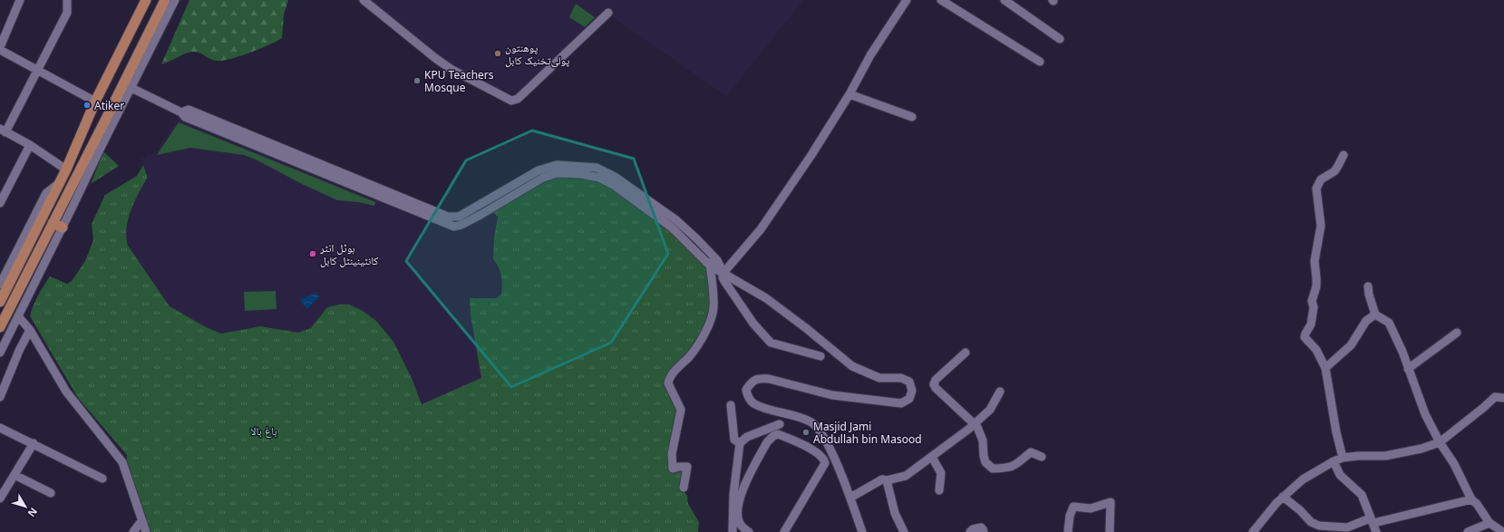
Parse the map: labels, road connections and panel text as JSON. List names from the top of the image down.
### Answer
{
  "parks": ["باغ بالا"],
  "places": [
    "پوهنتون پولی‌تخنیک کابل",
    "KPU Teachers Mosque",
    "Atiker",
    "ہوٹل انٹر کانٹینینٹل کابل",
    "Masjid Jami Abdullah bin Masood"
  ],
  "north": "bottom right"
}
